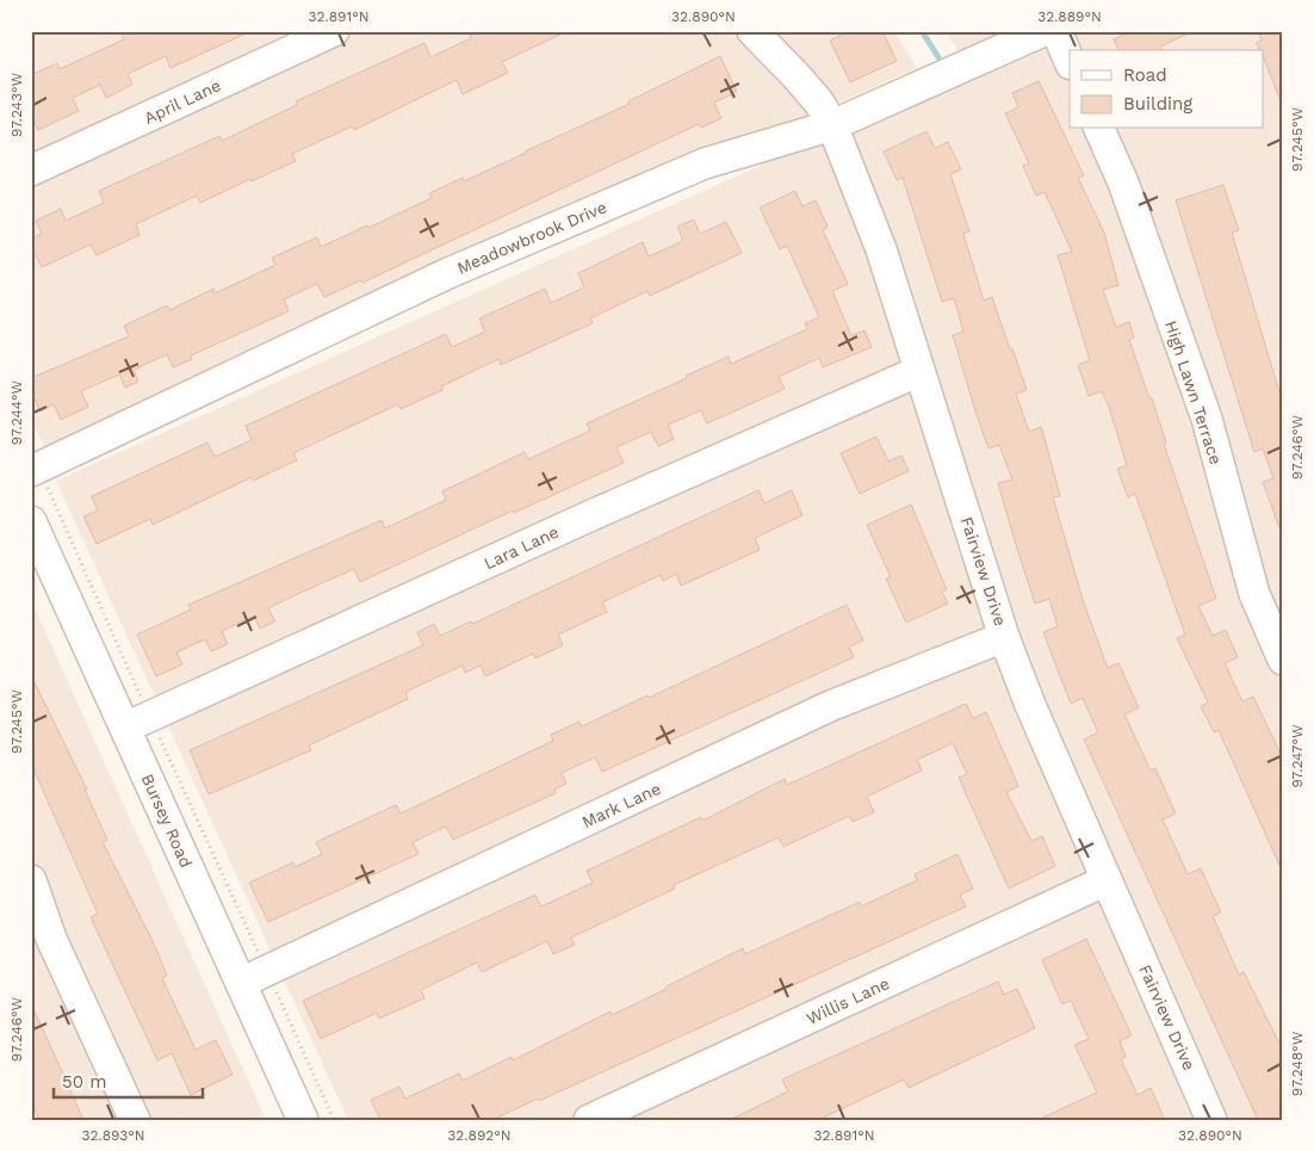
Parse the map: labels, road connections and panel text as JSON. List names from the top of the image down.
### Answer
{
  "streets": {
    "street": [
      "April Lane",
      "Meadowbrook Drive",
      "High Lawn Terrace",
      "Lara Lane",
      "Fairview Drive",
      "Mark Lane",
      "Bursey Road",
      "Willis Lane"
    ]
  },
  "crossings": [
    ["Meadowbrook Drive", "Fairview Drive"],
    ["Lara Lane", "Fairview Drive"],
    ["Lara Lane", "Bursey Road"],
    ["Fairview Drive", "Mark Lane"],
    ["Fairview Drive", "Willis Lane"],
    ["Mark Lane", "Bursey Road"]
  ],
  "legend": ["Road", "Building"],
  "scale_bar": "50 m",
  "coordinates": [
    "32.891°N",
    "32.890°N",
    "32.889°N",
    "97.243°W",
    "97.245°W",
    "97.244°W",
    "97.246°W",
    "97.247°W",
    "97.248°W",
    "32.893°N",
    "32.892°N"
  ]
}
